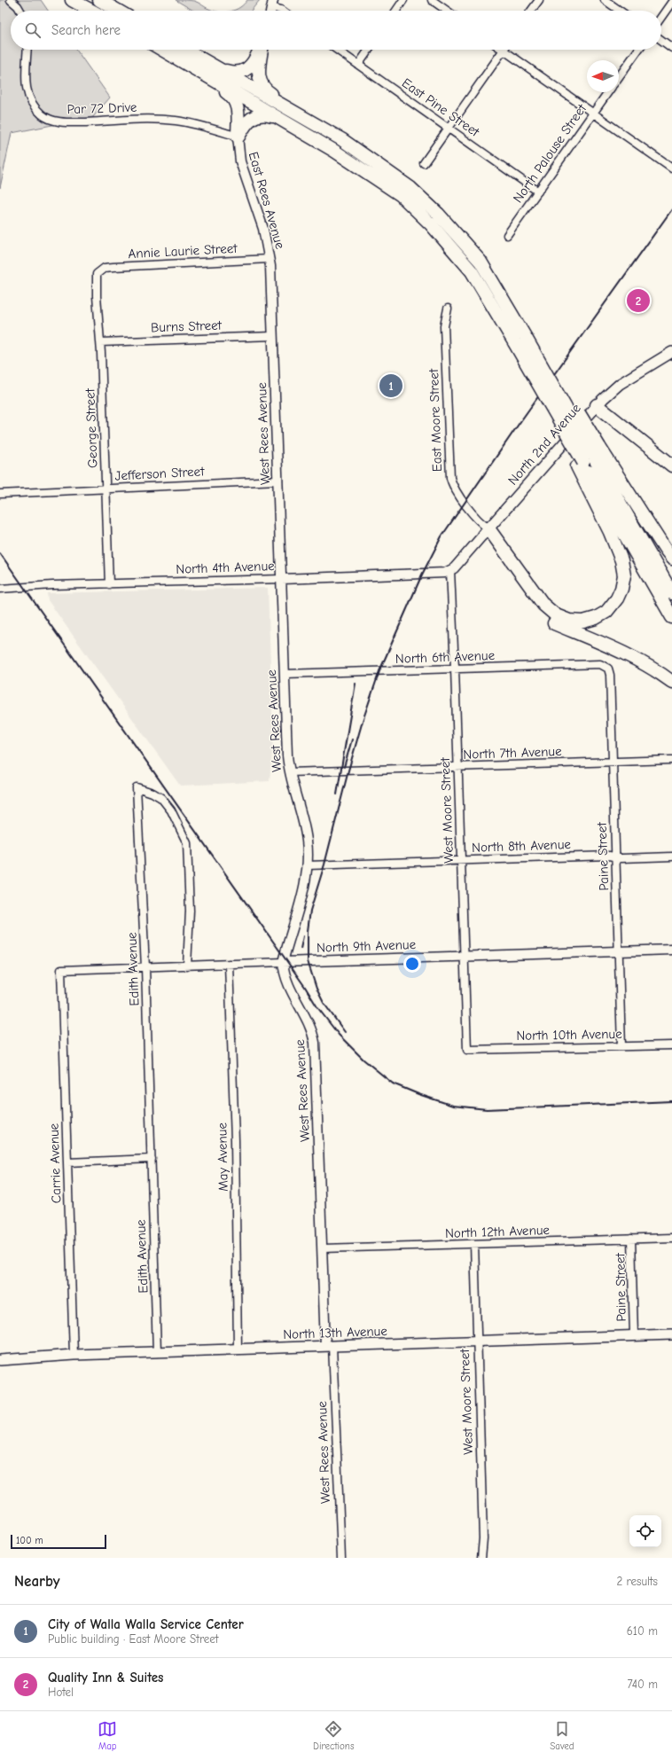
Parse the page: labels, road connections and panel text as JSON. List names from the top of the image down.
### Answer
{
  "streets": {
    "main road": ["North 2nd Avenue", "North 13th Avenue"],
    "street": [
      "East Pine Street",
      "Par 72 Drive",
      "North Palouse Street",
      "East Rees Avenue",
      "Annie Laurie Street",
      "Burns Street",
      "East Moore Street",
      "George Street",
      "West Rees Avenue",
      "Jefferson Street",
      "North 4th Avenue",
      "North 6th Avenue",
      "North 7th Avenue",
      "West Moore Street",
      "North 8th Avenue",
      "Paine Street",
      "North 9th Avenue",
      "Edith Avenue",
      "North 10th Avenue",
      "May Avenue",
      "Carrie Avenue",
      "North 12th Avenue"
    ]
  },
  "crossings": [
    ["East Pine Street", "North Palouse Street"],
    ["Par 72 Drive", "East Rees Avenue"],
    ["East Rees Avenue", "Annie Laurie Street"],
    ["East Rees Avenue", "Burns Street"],
    ["East Rees Avenue", "West Rees Avenue"],
    ["Annie Laurie Street", "George Street"],
    ["Burns Street", "George Street"],
    ["Burns Street", "West Rees Avenue"],
    ["East Moore Street", "North 2nd Avenue"],
    ["George Street", "Jefferson Street"],
    ["George Street", "North 4th Avenue"],
    ["West Rees Avenue", "Jefferson Street"],
    ["West Rees Avenue", "North 4th Avenue"],
    ["West Rees Avenue", "North 6th Avenue"],
    ["West Rees Avenue", "North 7th Avenue"],
    ["West Rees Avenue", "North 8th Avenue"],
    ["West Rees Avenue", "North 9th Avenue"],
    ["West Rees Avenue", "North 12th Avenue"],
    ["West Rees Avenue", "North 13th Avenue"],
    ["North 2nd Avenue", "North 4th Avenue"],
    ["North 2nd Avenue", "West Moore Street"],
    ["North 4th Avenue", "West Moore Street"],
    ["North 6th Avenue", "West Moore Street"],
    ["North 6th Avenue", "Paine Street"],
    ["North 7th Avenue", "West Moore Street"],
    ["North 7th Avenue", "Paine Street"],
    ["West Moore Street", "North 8th Avenue"],
    ["West Moore Street", "North 9th Avenue"],
    ["West Moore Street", "North 10th Avenue"],
    ["West Moore Street", "North 12th Avenue"],
    ["West Moore Street", "North 13th Avenue"],
    ["North 8th Avenue", "Paine Street"],
    ["Paine Street", "North 9th Avenue"],
    ["Paine Street", "North 10th Avenue"],
    ["Paine Street", "North 12th Avenue"],
    ["Paine Street", "North 13th Avenue"],
    ["North 9th Avenue", "Edith Avenue"],
    ["North 9th Avenue", "May Avenue"],
    ["North 9th Avenue", "Carrie Avenue"],
    ["Edith Avenue", "North 13th Avenue"],
    ["May Avenue", "North 13th Avenue"],
    ["Carrie Avenue", "North 13th Avenue"]
  ],
  "scale_bar": "100 m",
  "north": "left",
  "page": {
    "search": "Search here",
    "pins": ["2", "1"],
    "scale": "100 m",
    "heading": ["Nearby", "2 results"],
    "list": [
      {
        "mark": "1",
        "name": "City of Walla Walla Service Center",
        "note": "Public building · East Moore Street",
        "value": "610 m"
      },
      {
        "mark": "2",
        "name": "Quality Inn & Suites",
        "note": "Hotel",
        "value": "740 m"
      }
    ],
    "nav": ["Map", "Directions", "Saved"]
  }
}
